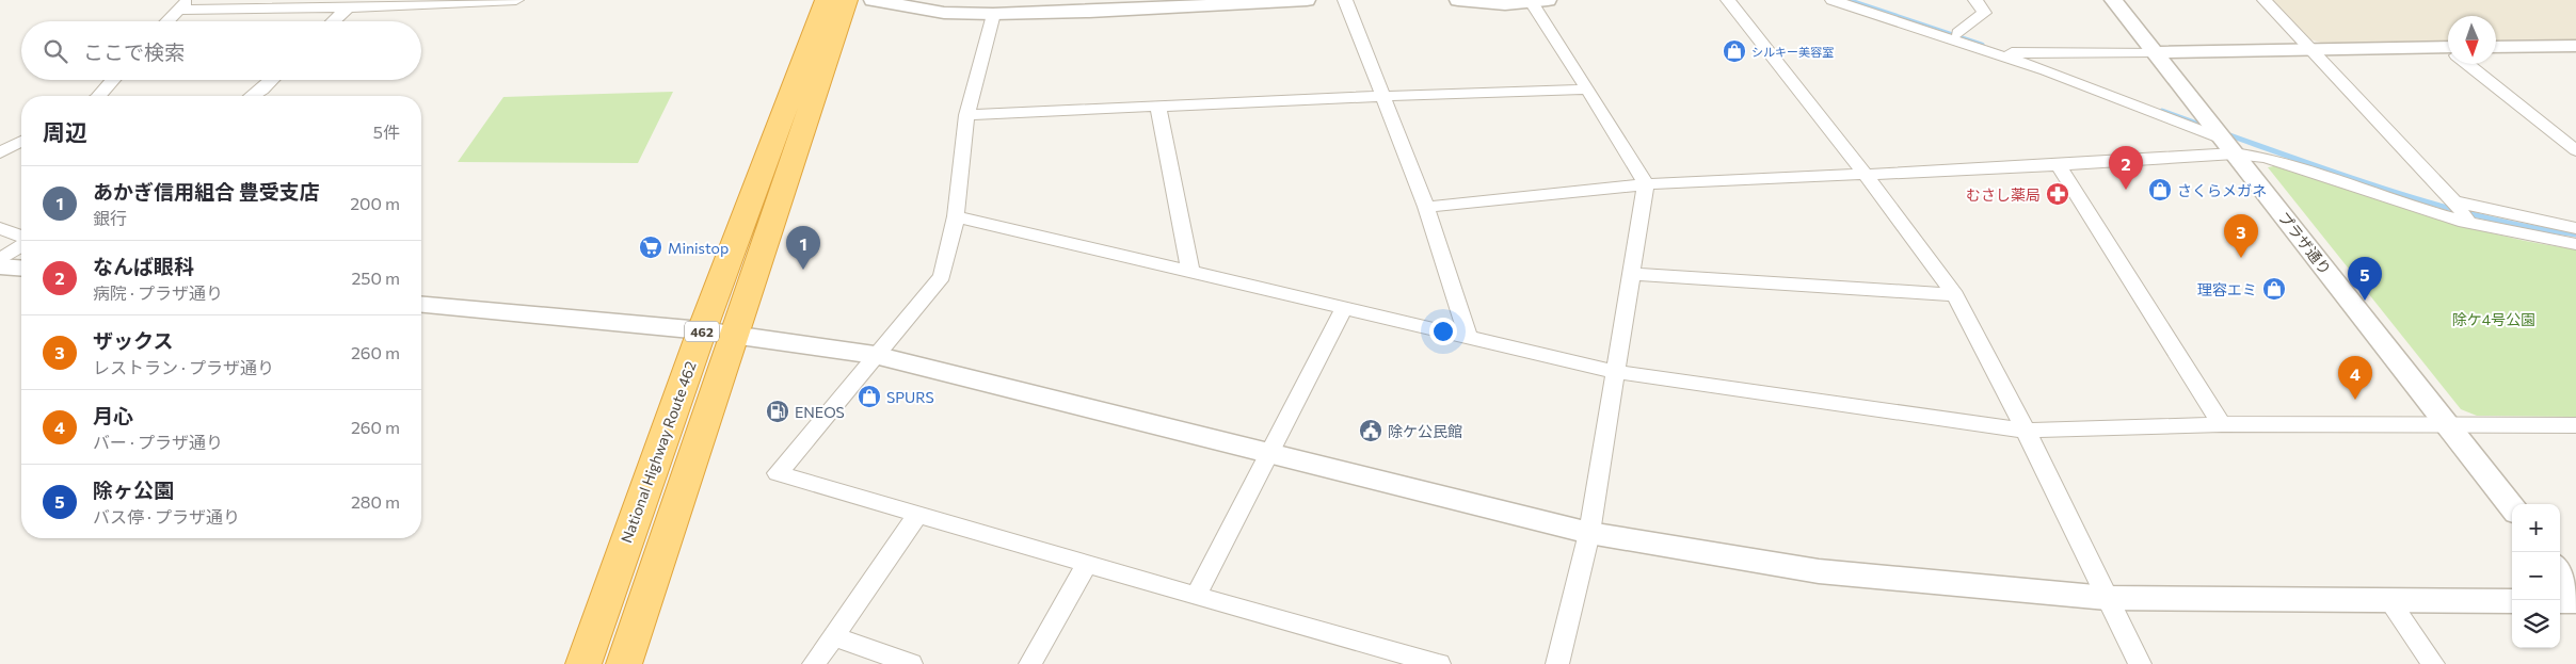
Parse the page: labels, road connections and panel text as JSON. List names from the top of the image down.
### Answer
{
  "streets": {
    "highway": ["462", "National Highway Route 462"],
    "street": ["プラザ通り"]
  },
  "parks": ["除ケ4号公園"],
  "places": {
    "shop": [
      "シルキー美容室",
      "さくらメガネ",
      "理容エミ",
      "SPURS"
    ],
    "pharmacy": ["むさし薬局"],
    "supermarket": ["Ministop"],
    "fuel station": ["ENEOS"],
    "public building": ["除ケ公民館"]
  },
  "north": "bottom",
  "page": {
    "search": "ここで検索",
    "heading": ["周辺", "5件"],
    "pins": [
      "2",
      "3",
      "1",
      "5",
      "4"
    ],
    "list": [
      {
        "mark": "1",
        "name": "あかぎ信用組合 豊受支店",
        "note": "銀行",
        "value": "200 m"
      },
      {
        "mark": "2",
        "name": "なんば眼科",
        "note": "病院 · プラザ通り",
        "value": "250 m"
      },
      {
        "mark": "3",
        "name": "ザックス",
        "note": "レストラン · プラザ通り",
        "value": "260 m"
      },
      {
        "mark": "4",
        "name": "月心",
        "note": "バー · プラザ通り",
        "value": "260 m"
      },
      {
        "mark": "5",
        "name": "除ヶ公園",
        "note": "バス停 · プラザ通り",
        "value": "280 m"
      }
    ],
    "map_buttons": ["+", "−"]
  }
}
